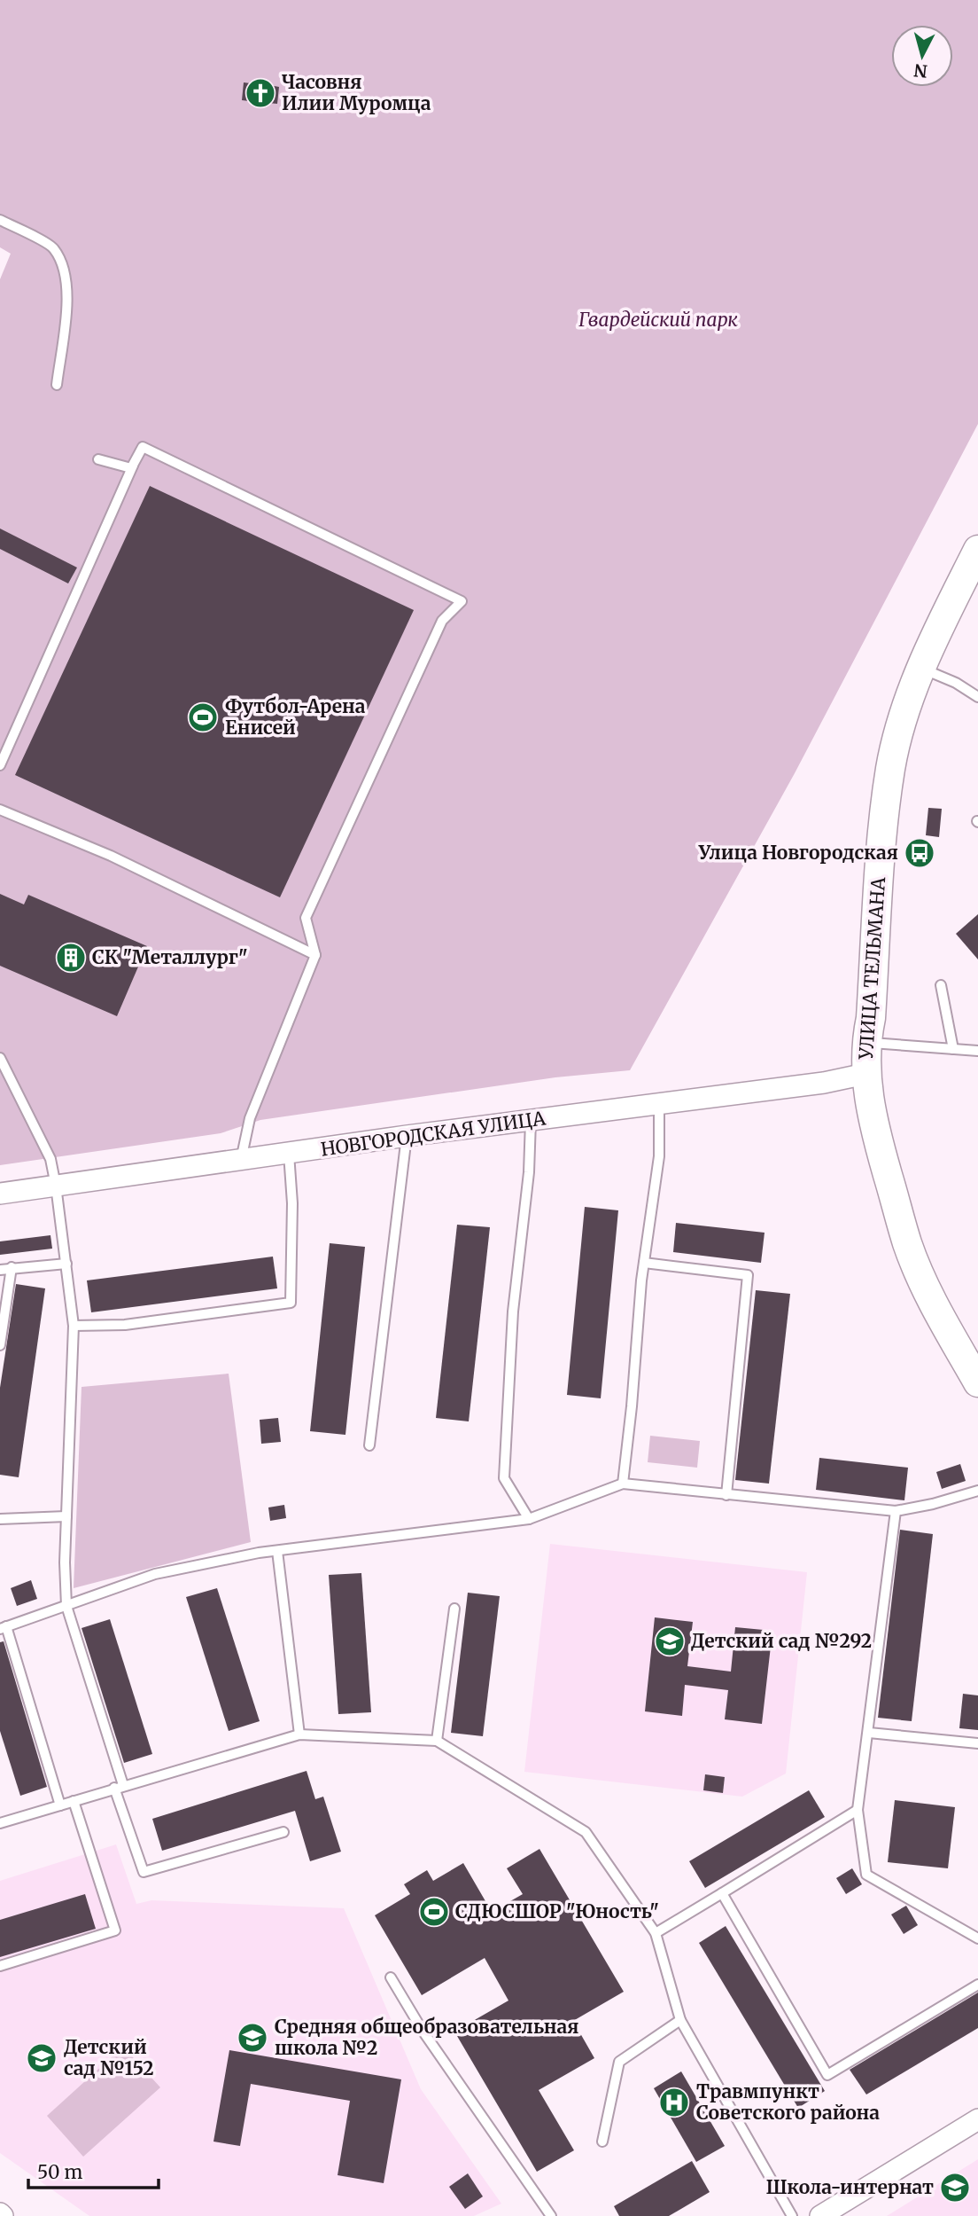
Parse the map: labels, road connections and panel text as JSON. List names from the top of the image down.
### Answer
{
  "streets": {
    "main road": ["УЛИЦА ТЕЛЬМАНА"],
    "street": ["НОВГОРОДСКАЯ УЛИЦА"]
  },
  "crossings": [
    ["УЛИЦА ТЕЛЬМАНА", "НОВГОРОДСКАЯ УЛИЦА"]
  ],
  "parks": ["Гвардейский парк"],
  "places": {
    "church": ["Часовня Илии Муромца"],
    "sports": ["Футбол-Арена Енисей", "СДЮСШОР \"Юность\""],
    "bus stop": ["Улица Новгородская"],
    "building": ["СК \"Металлург\""],
    "school or university": [
      "Детский сад №292",
      "Средняя общеобразовательная школа №2",
      "Детский сад №152",
      "Школа-интернат"
    ],
    "hospital": ["Травмпункт Советского района"]
  },
  "scale_bar": "50 m",
  "north": "bottom"
}
